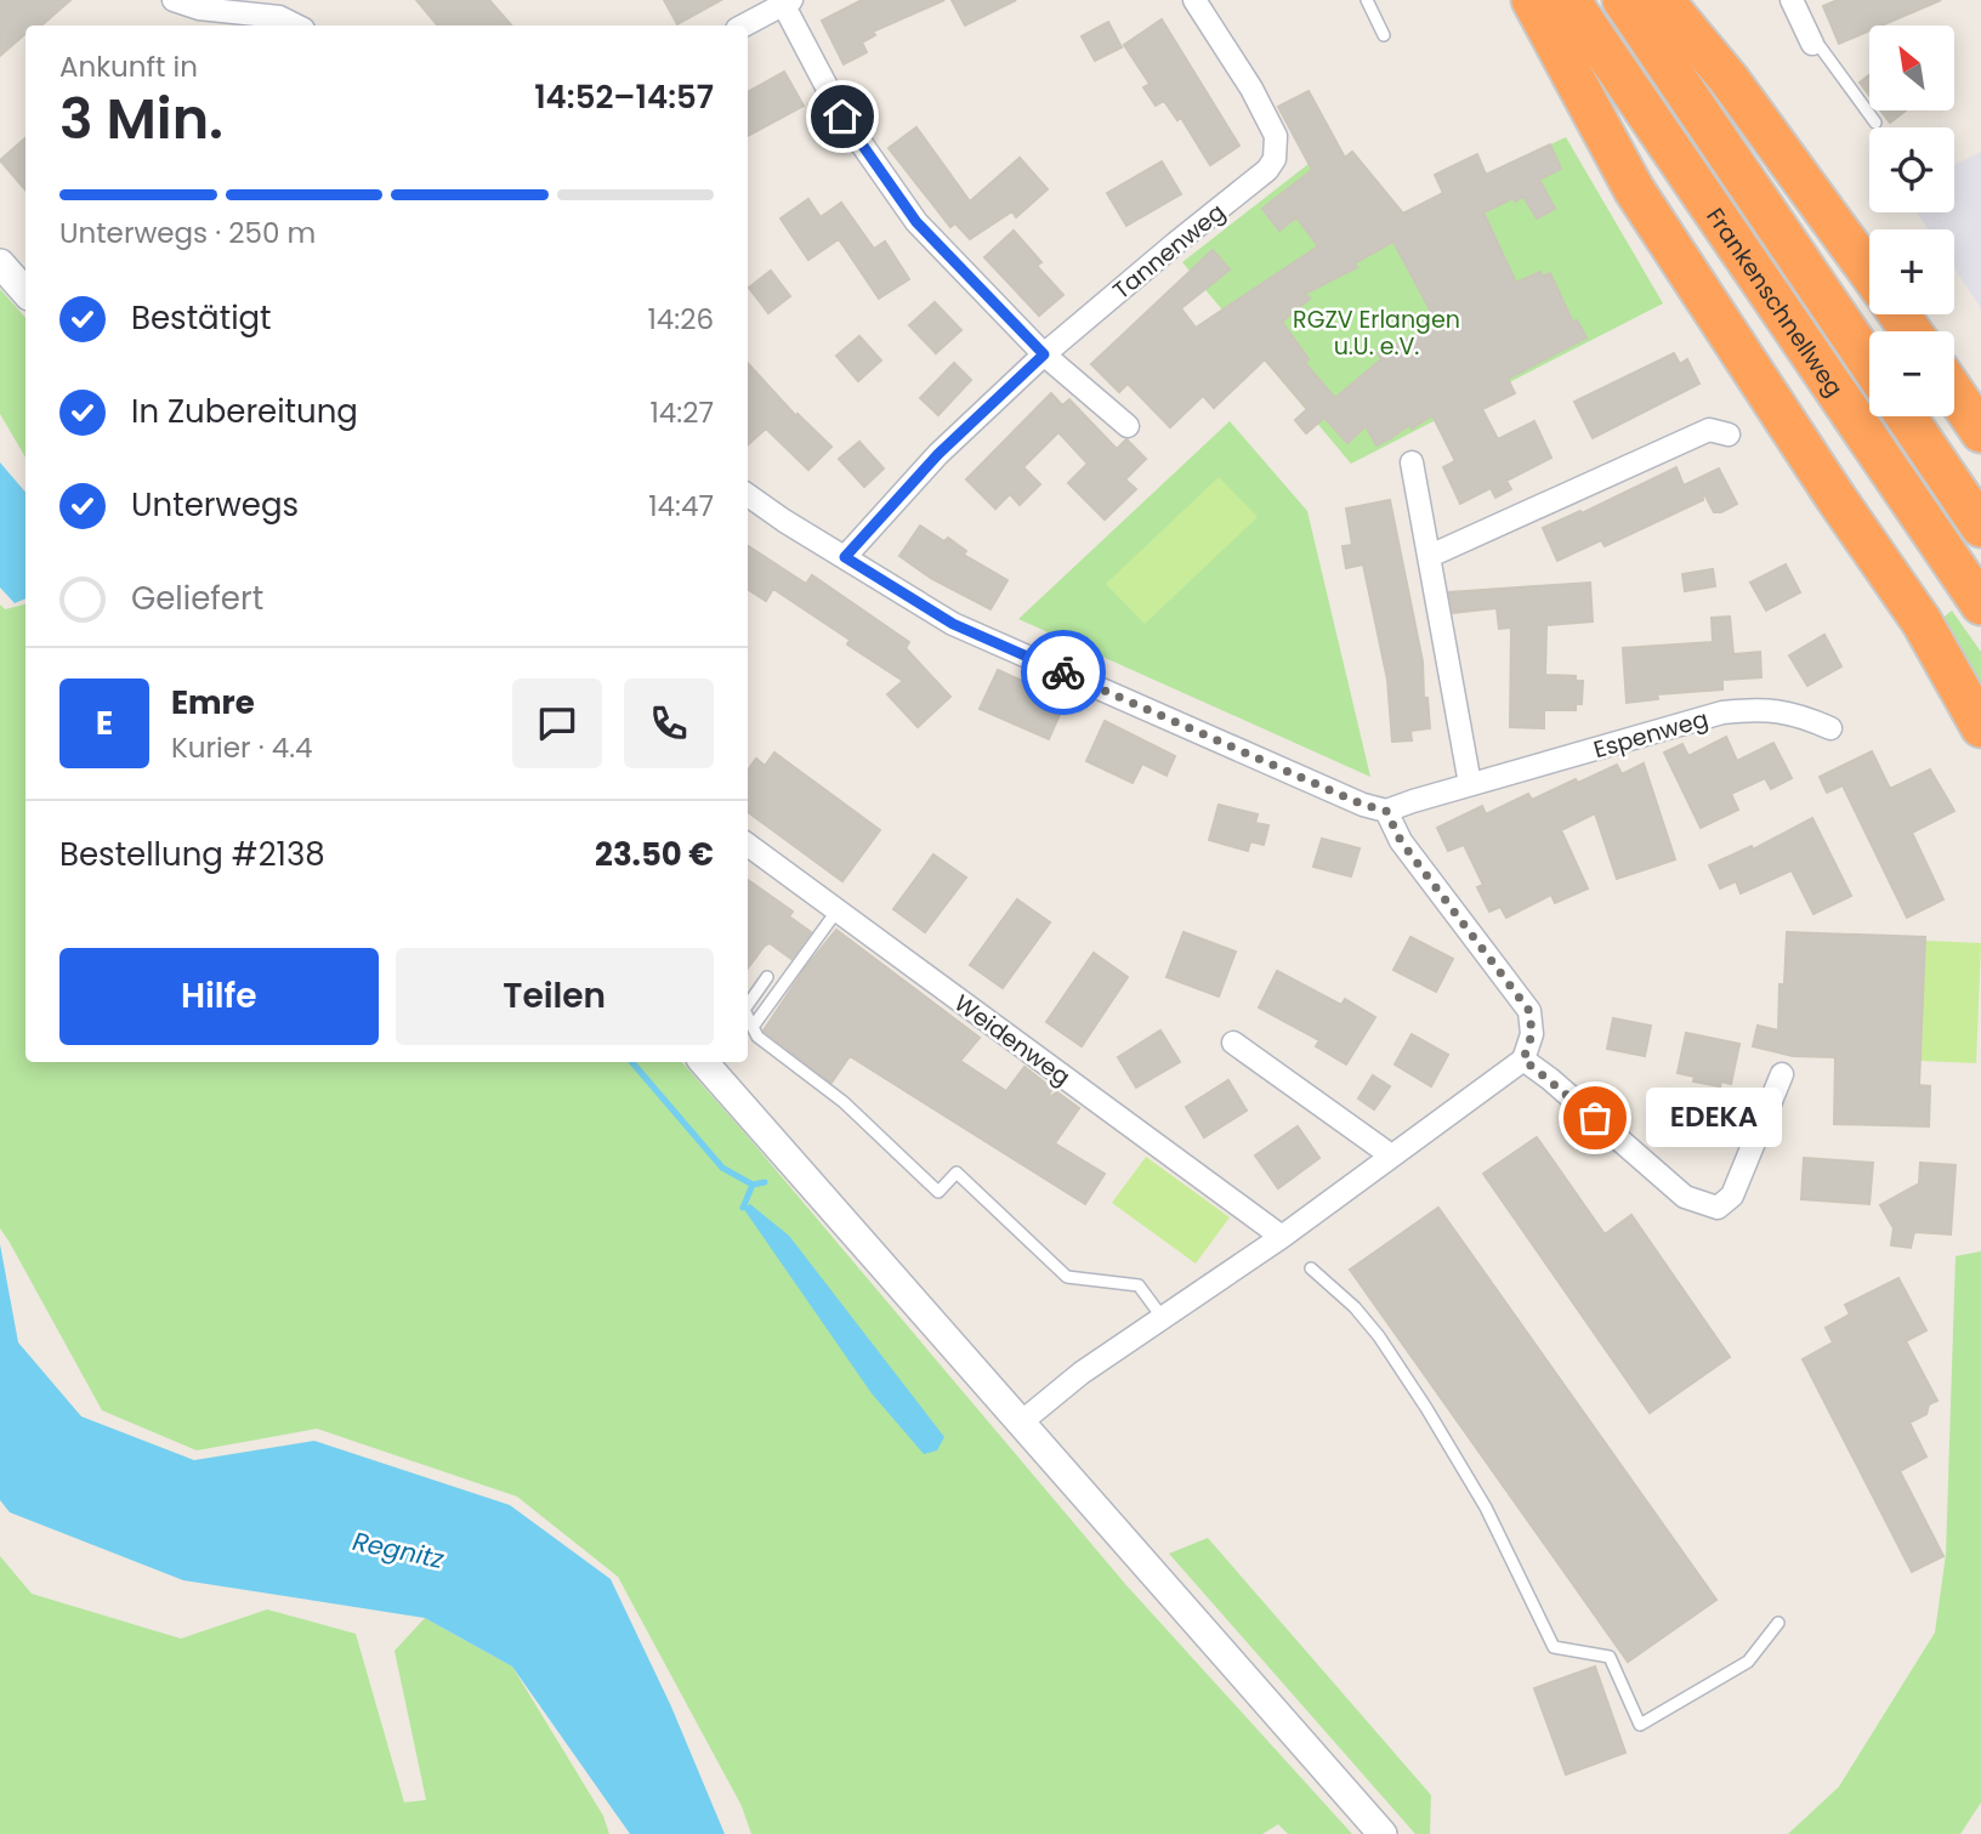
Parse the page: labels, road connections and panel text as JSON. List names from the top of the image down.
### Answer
{
  "streets": {
    "highway": ["Frankenschnellweg"],
    "street": ["Tannenweg", "Espenweg", "Weidenweg"]
  },
  "water": ["Regnitz"],
  "parks": ["RGZV Erlangen u.U. e.V."],
  "places": ["EDEKA"],
  "north": "top left",
  "page": {
    "map_buttons": ["+", "−"],
    "heading": ["3 Min.", "Ankunft in", "14:52–14:57"],
    "panel": [
      "Emre",
      "Kurier · 4.4",
      "Bestellung #2138",
      "23.50 €"
    ],
    "bar": "Unterwegs · 250 m",
    "list": [
      ["Bestätigt", "14:26"],
      ["In Zubereitung", "14:27"],
      ["Unterwegs", "14:47"],
      "Geliefert"
    ],
    "round": "E",
    "buttons": ["Hilfe", "Teilen"],
    "bubble": "EDEKA"
  }
}
